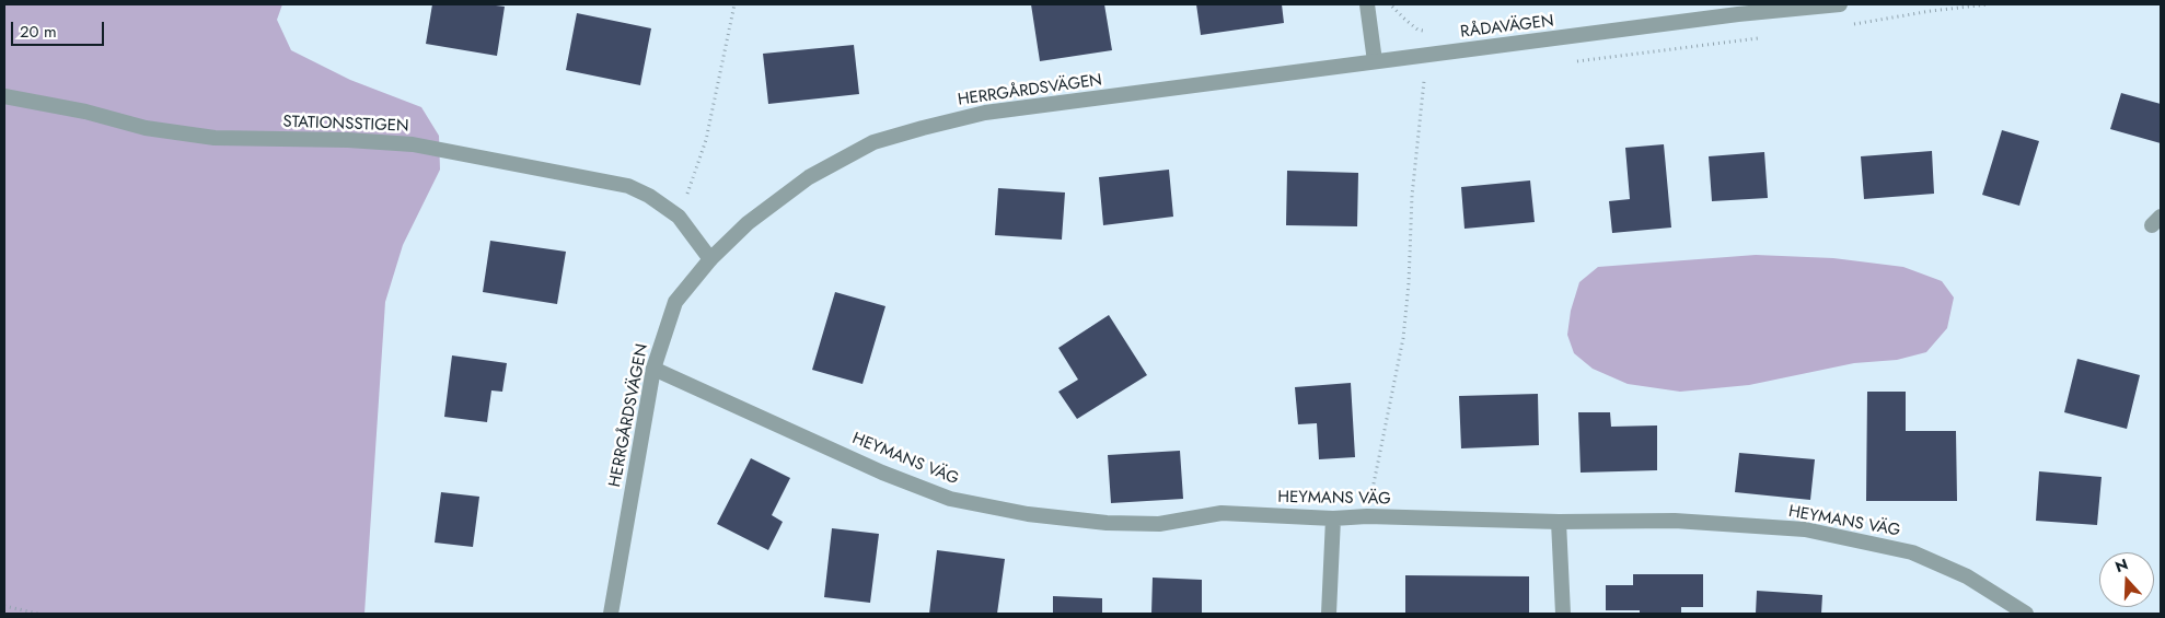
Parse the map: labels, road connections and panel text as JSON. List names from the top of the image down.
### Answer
{
  "streets": {
    "street": [
      "RÅDAVÄGEN",
      "HERRGÅRDSVÄGEN",
      "STATIONSSTIGEN",
      "HEYMANS VÄG"
    ]
  },
  "crossings": [
    ["RÅDAVÄGEN", "HERRGÅRDSVÄGEN"],
    ["HERRGÅRDSVÄGEN", "STATIONSSTIGEN"],
    ["HERRGÅRDSVÄGEN", "HEYMANS VÄG"]
  ],
  "scale_bar": "20 m",
  "north": "top"
}
